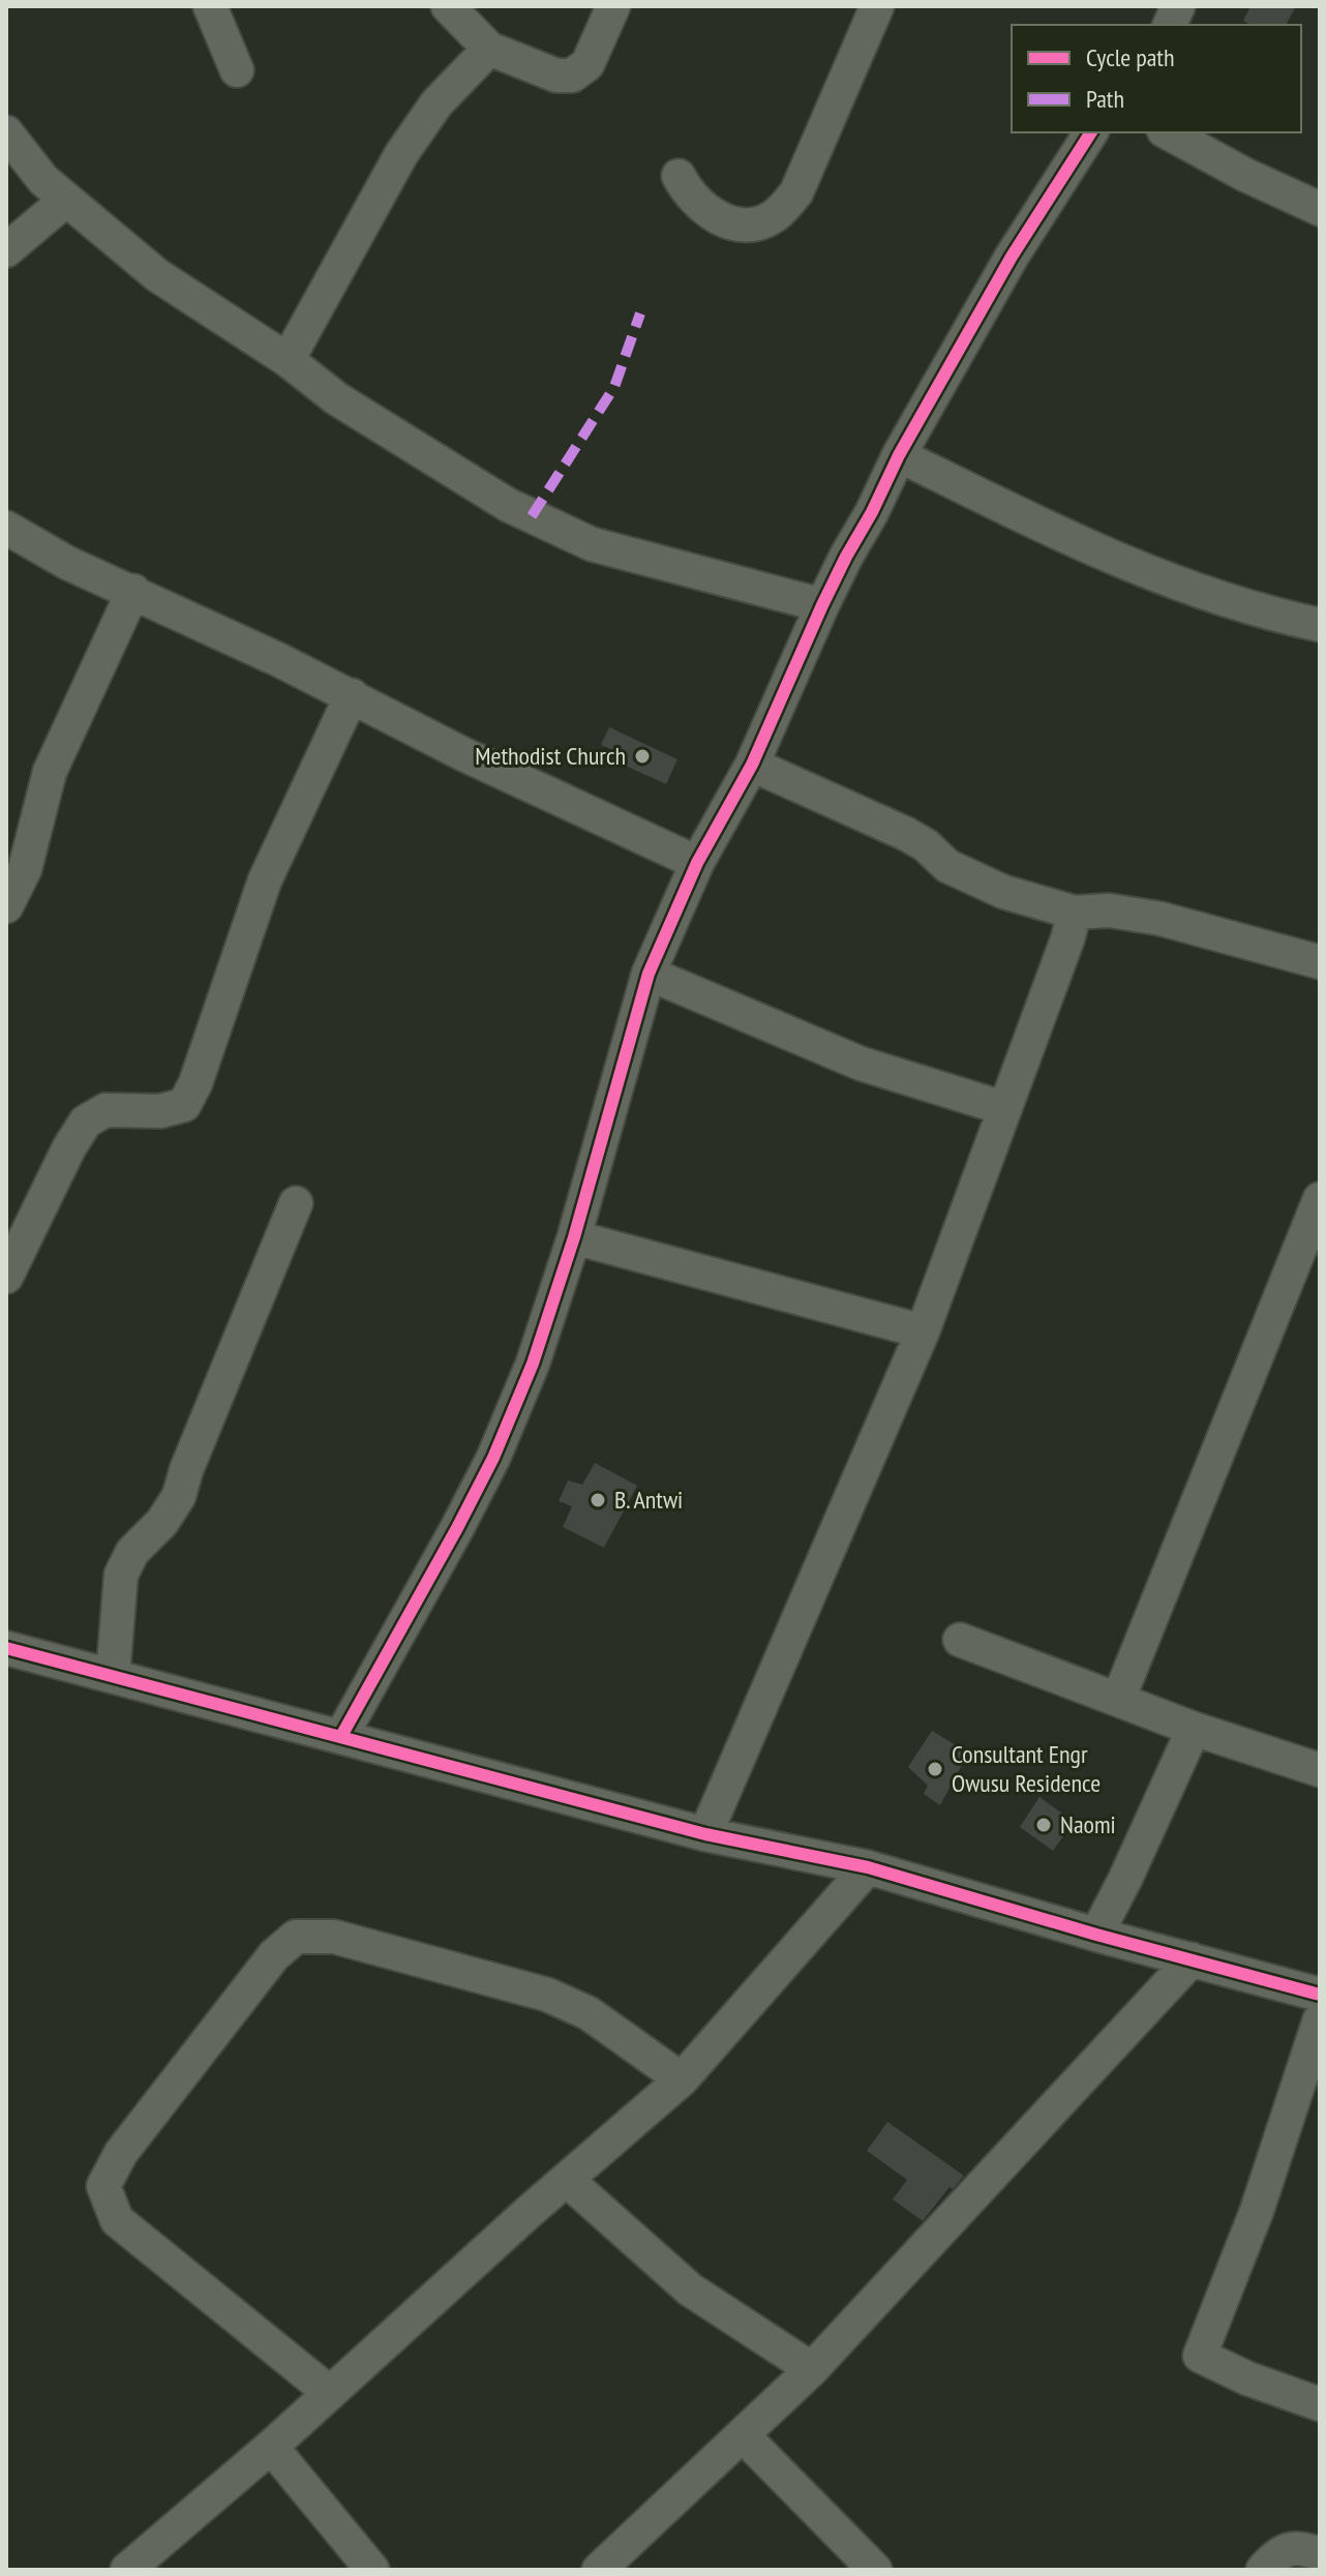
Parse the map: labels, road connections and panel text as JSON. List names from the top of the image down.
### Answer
{
  "places": [
    "Methodist Church",
    "B. Antwi",
    "Consultant Engr Owusu Residence",
    "Naomi"
  ],
  "legend": ["Cycle path", "Path"]
}
